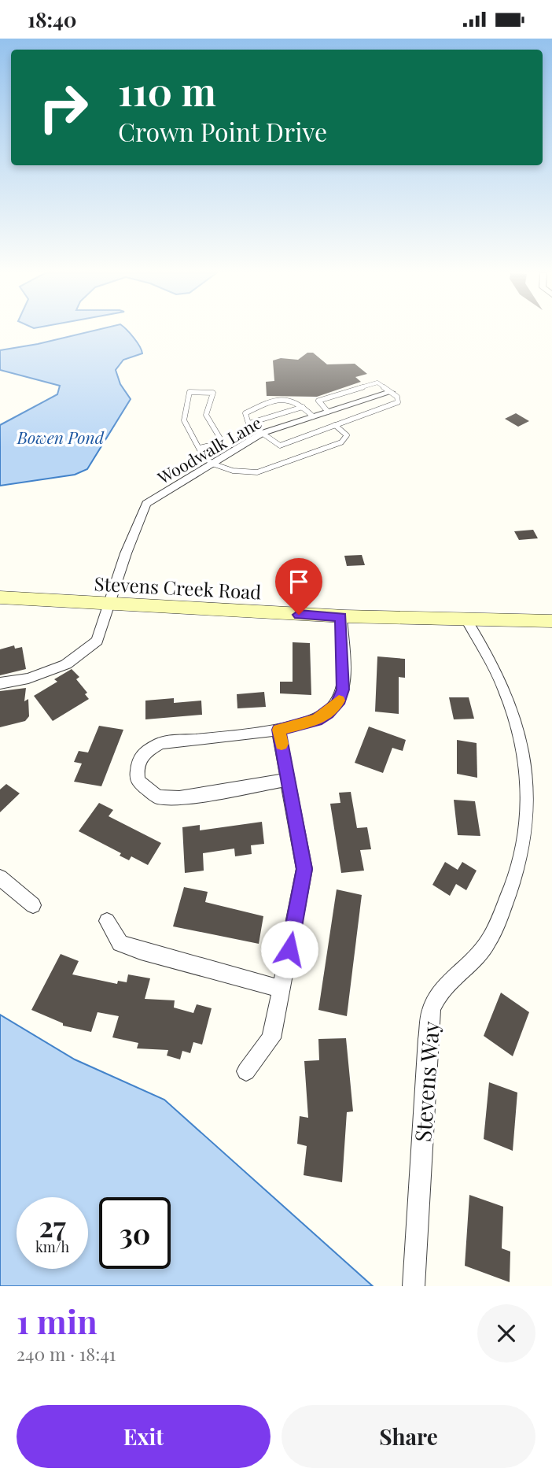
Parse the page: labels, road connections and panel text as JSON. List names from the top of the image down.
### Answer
{
  "streets": {
    "street": ["Woodwalk Lane", "Stevens Creek Road", "Stevens Way"]
  },
  "crossings": [
    ["Woodwalk Lane", "Stevens Creek Road"],
    ["Stevens Creek Road", "Stevens Way"]
  ],
  "water": ["Bowen Pond"],
  "page": {
    "status": "18:40",
    "turn": ["110 m", "Crown Point Drive"],
    "speed": "27 km/h",
    "limit": "30",
    "heading": ["1 min", "240 m · 18:41"],
    "buttons": ["Exit", "Share"]
  }
}
